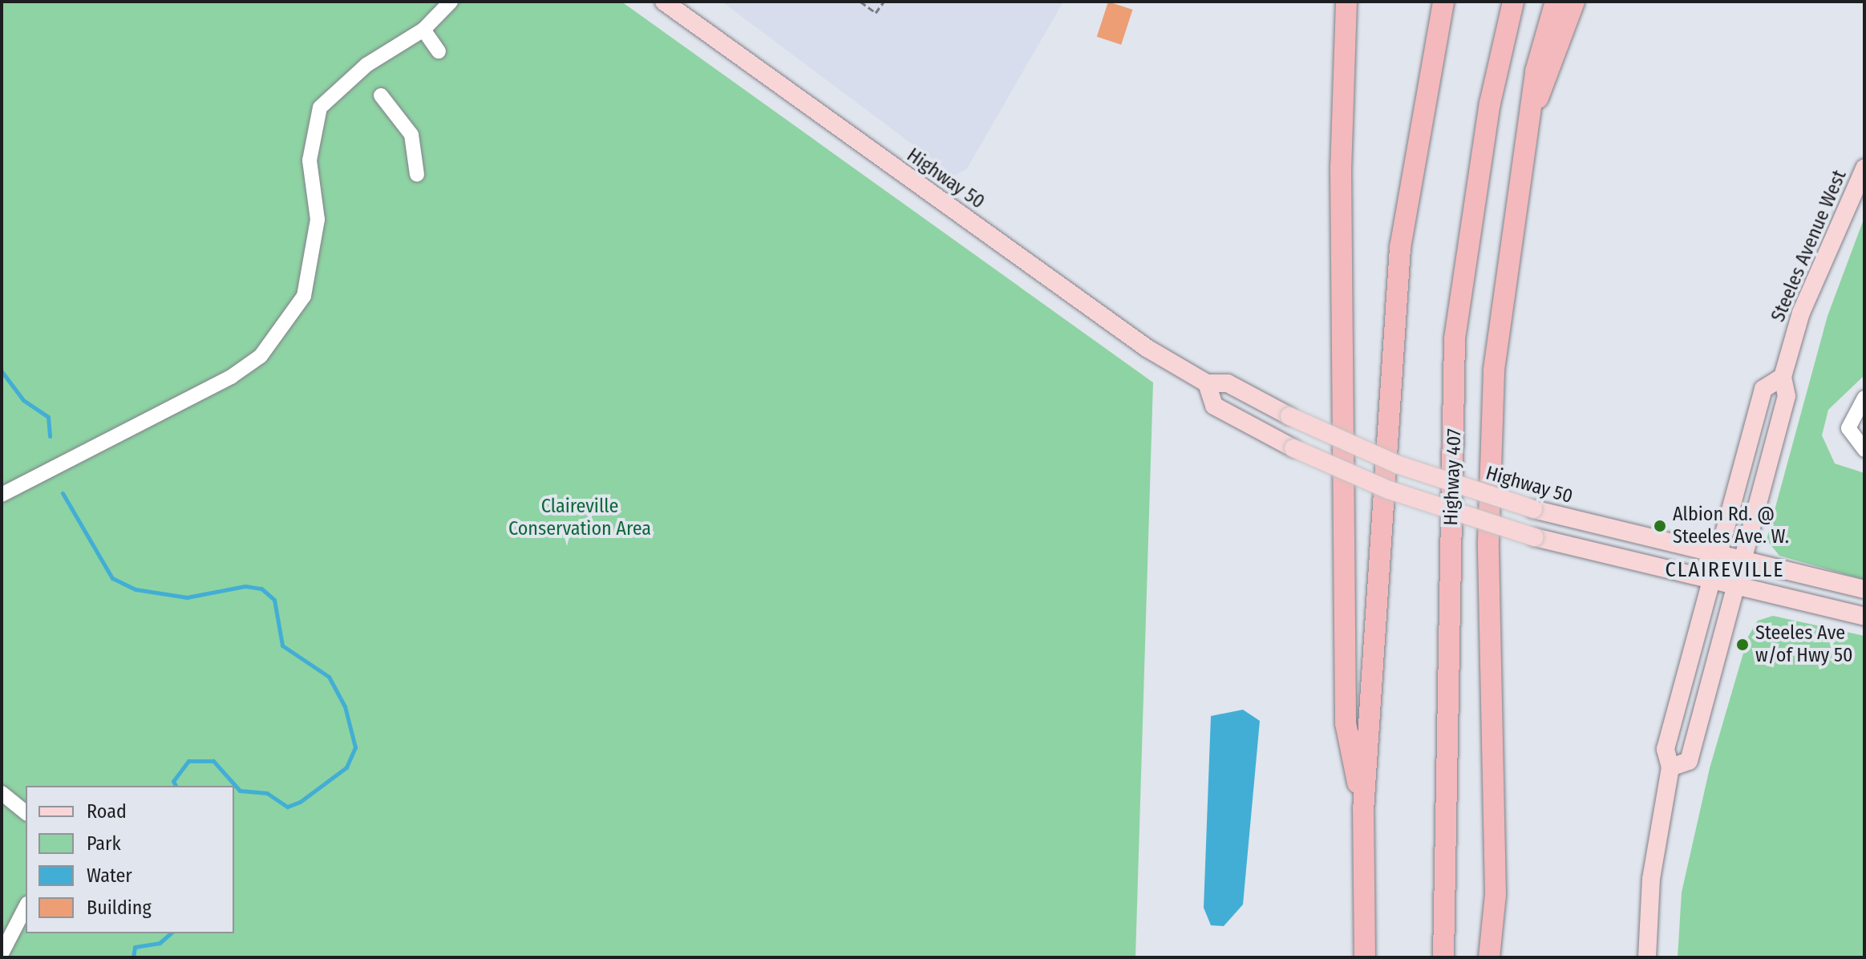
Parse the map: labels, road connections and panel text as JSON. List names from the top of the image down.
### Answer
{
  "streets": {
    "highway": ["Highway 407"],
    "main road": ["Highway 50", "Steeles Avenue West"]
  },
  "crossings": [
    ["Highway 50", "Steeles Avenue West"]
  ],
  "districts": ["CLAIREVILLE"],
  "parks": ["Claireville Conservation Area"],
  "places": ["Albion Rd. @ Steeles Ave. W.", "Steeles Ave w/of Hwy 50"],
  "legend": [
    "Road",
    "Park",
    "Water",
    "Building"
  ]
}
